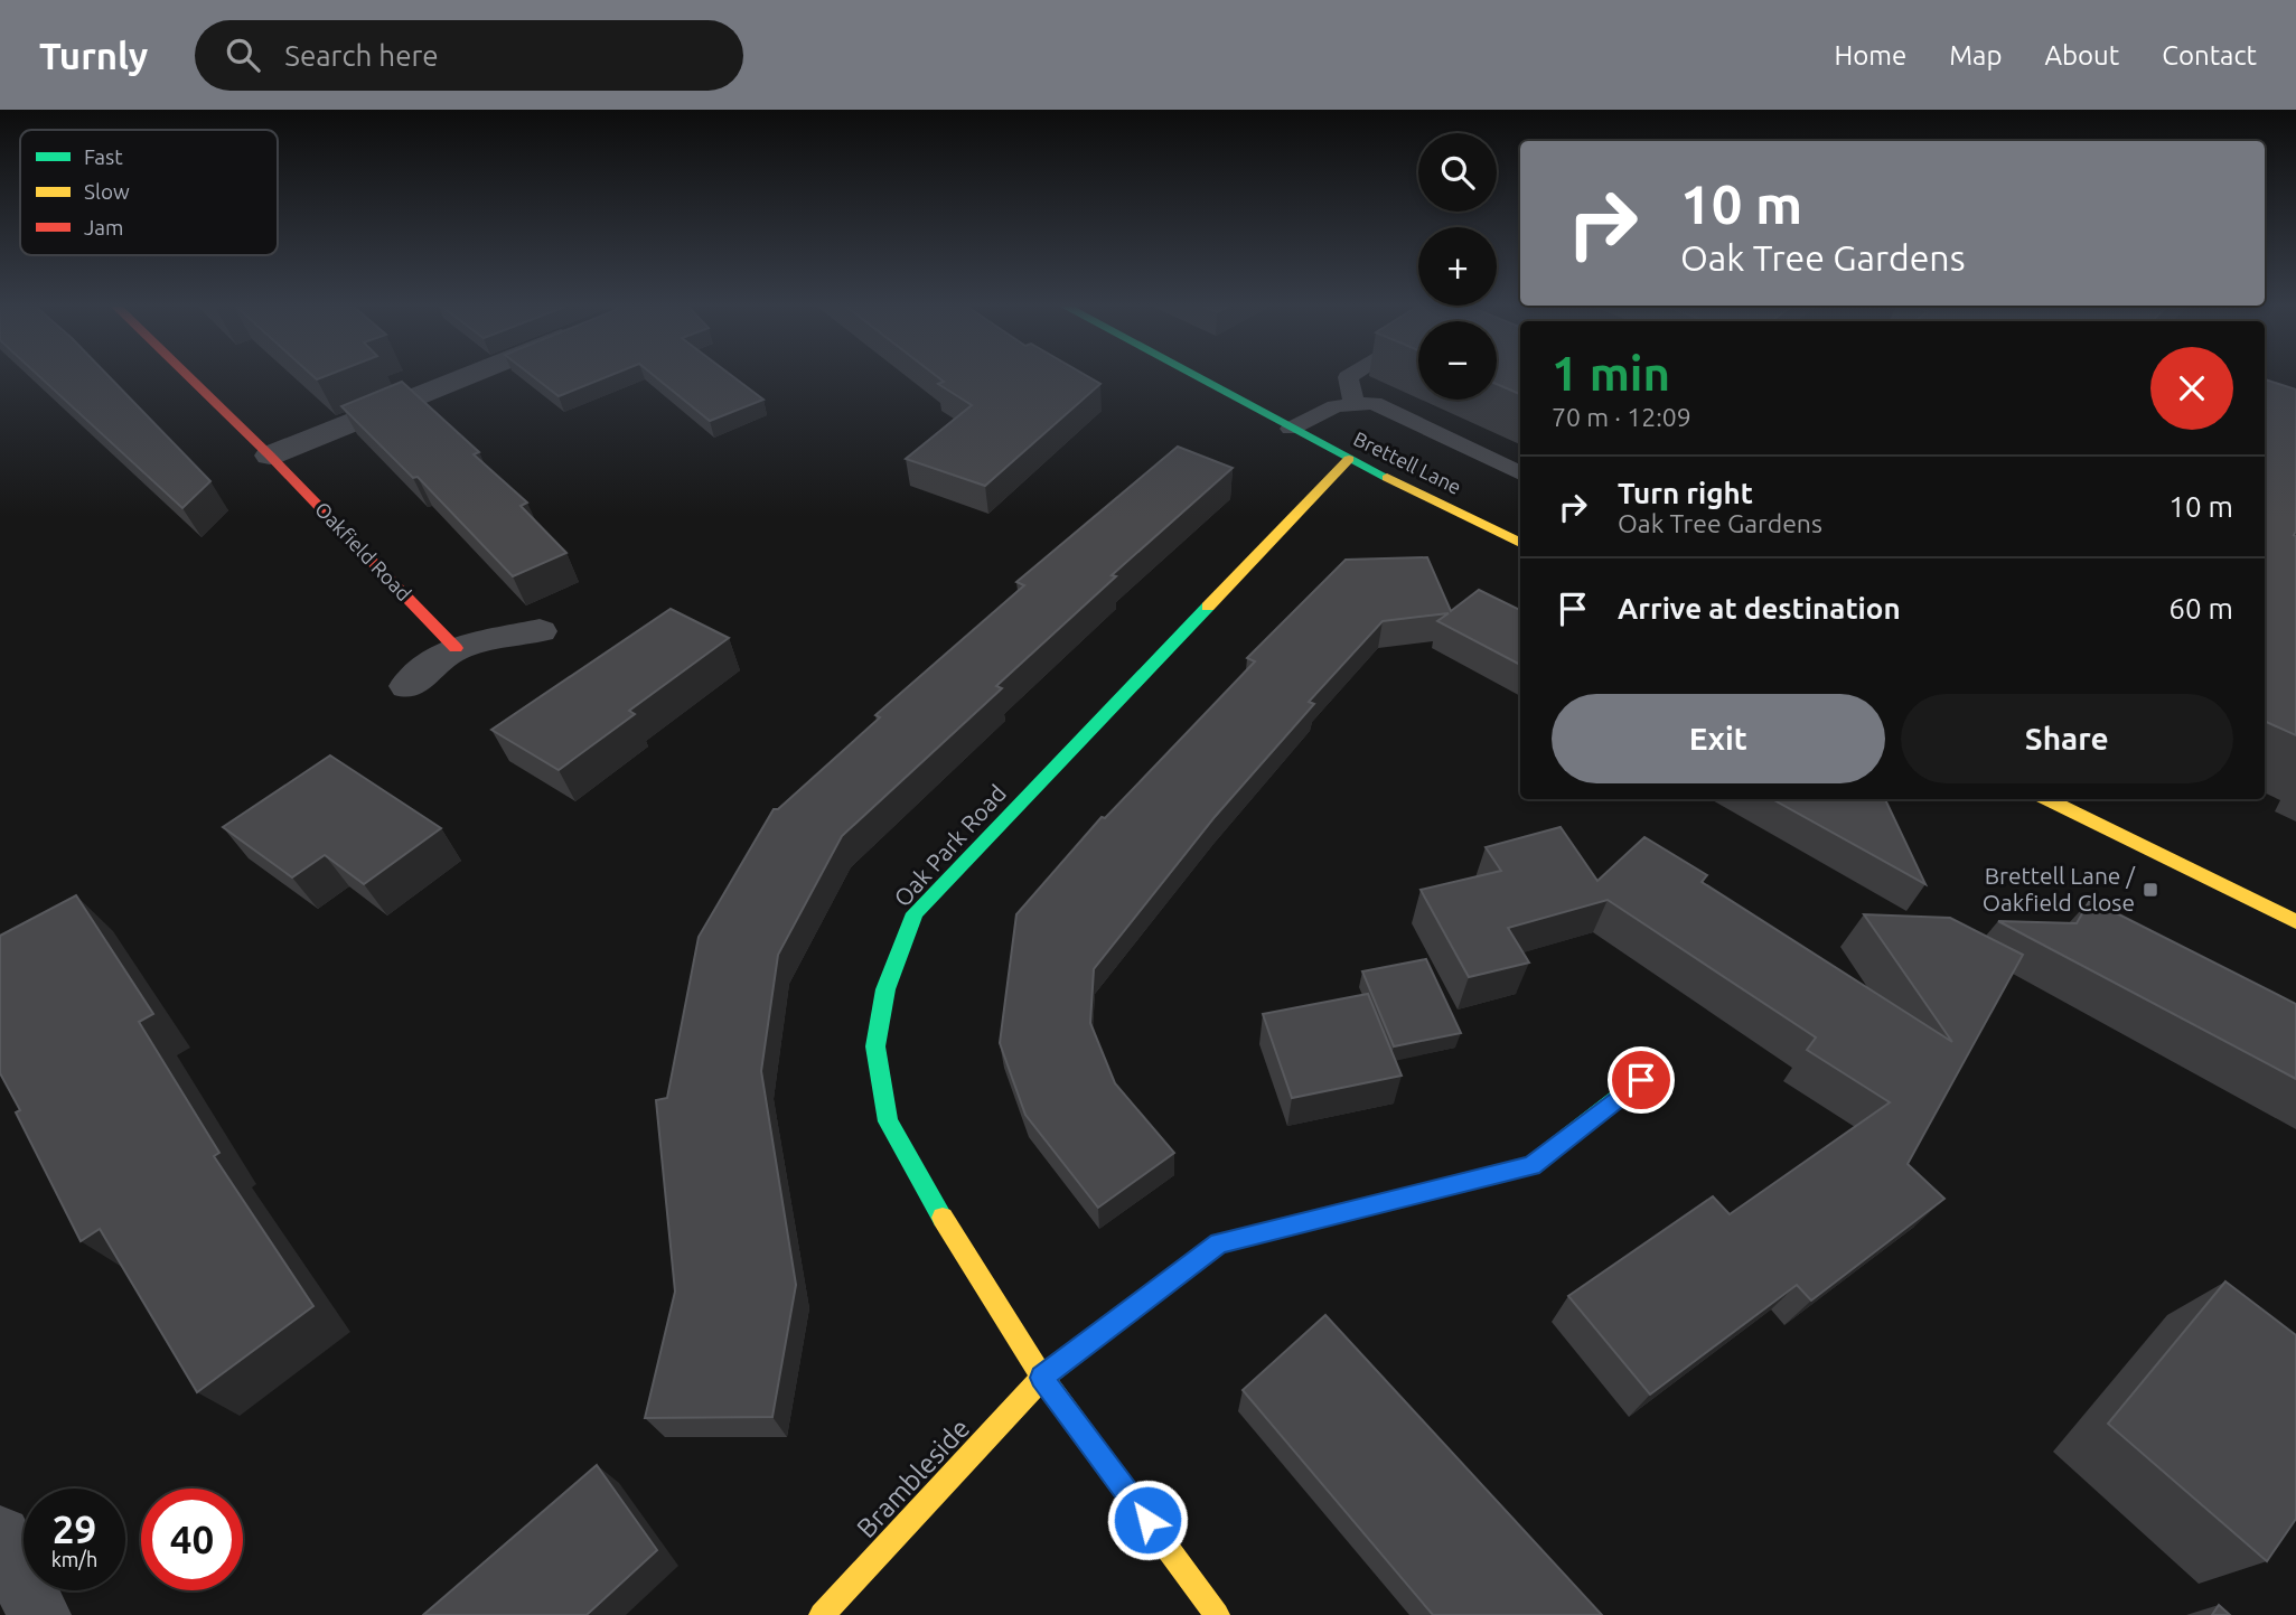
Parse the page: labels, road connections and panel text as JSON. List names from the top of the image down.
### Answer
{
  "streets": {
    "street": [
      "Brettell Lane",
      "Oakfield Road",
      "Oak Park Road",
      "Brambleside"
    ]
  },
  "crossings": [
    ["Brettell Lane", "Oak Park Road"],
    ["Oak Park Road", "Brambleside"]
  ],
  "places": {
    "transit": ["Brettell Lane / Oakfield Close"]
  },
  "legend": ["Fast", "Slow", "Jam"],
  "page": {
    "header": "Turnly",
    "search": "Search here",
    "nav": [
      "Home",
      "Map",
      "About",
      "Contact"
    ],
    "map_buttons": ["+", "−"],
    "turn": ["10 m", "Oak Tree Gardens"],
    "heading": ["1 min", "70 m · 12:09"],
    "list": [
      {
        "name": "Turn right",
        "note": "Oak Tree Gardens",
        "value": "10 m"
      },
      {
        "name": "Arrive at destination",
        "value": "60 m"
      }
    ],
    "buttons": ["Exit", "Share"],
    "speed": "29 km/h",
    "limit": "40"
  }
}
